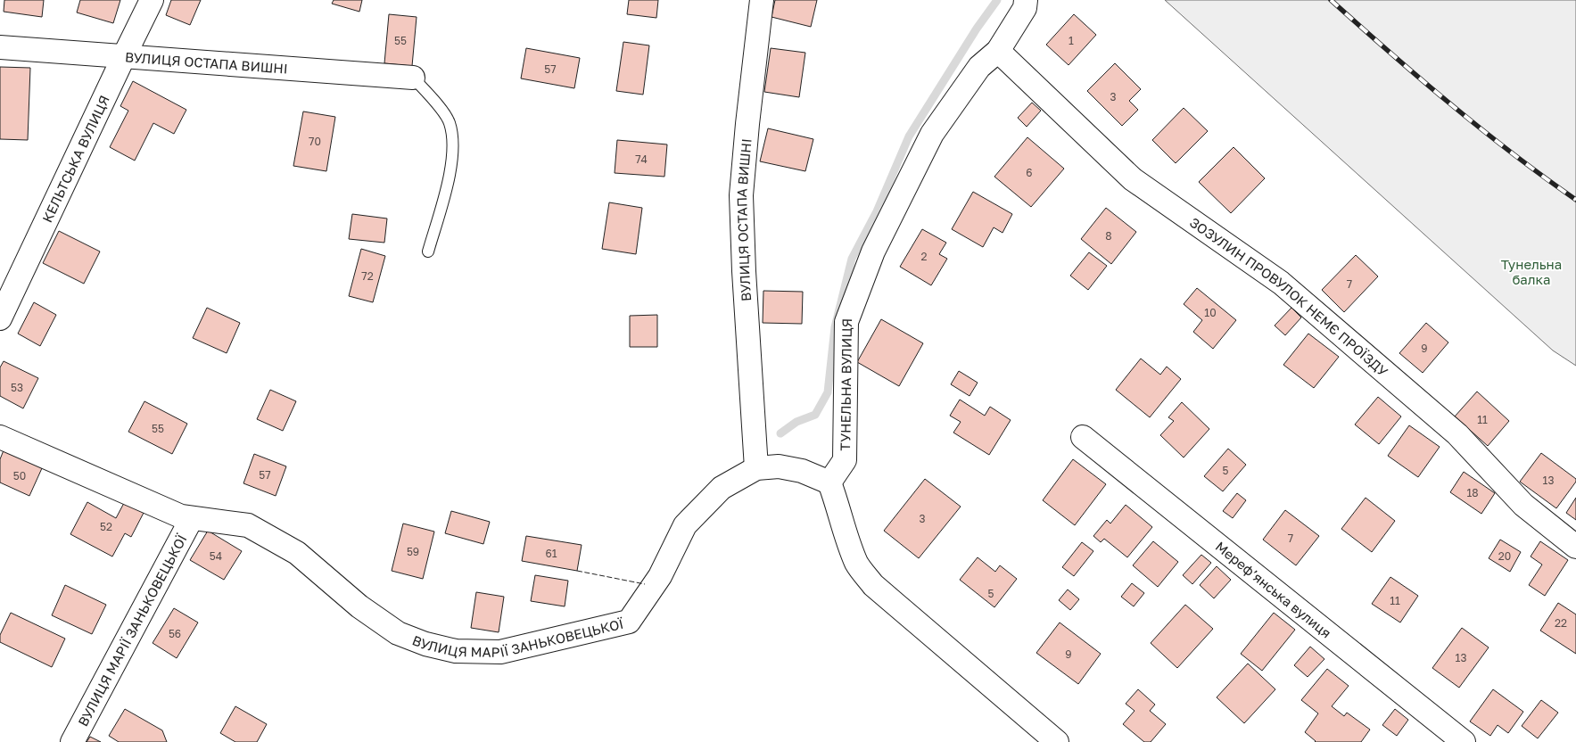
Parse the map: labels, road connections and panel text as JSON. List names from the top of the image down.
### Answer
{
  "streets": {
    "street": [
      "ВУЛИЦЯ ОСТАПА ВИШНІ",
      "КЕЛЬТСЬКА ВУЛИЦЯ",
      "ЗОЗУЛИН ПРОВУЛОК НЕМЄ ПРОЇЗДУ",
      "ТУНЕЛЬНА ВУЛИЦЯ",
      "Мерефʼянська вулиця",
      "ВУЛИЦЯ МАРІЇ ЗАНЬКОВЕЦЬКОЇ"
    ]
  },
  "crossings": [
    ["ВУЛИЦЯ ОСТАПА ВИШНІ", "КЕЛЬТСЬКА ВУЛИЦЯ"],
    ["ВУЛИЦЯ ОСТАПА ВИШНІ", "ВУЛИЦЯ МАРІЇ ЗАНЬКОВЕЦЬКОЇ"],
    ["ЗОЗУЛИН ПРОВУЛОК НЕМЄ ПРОЇЗДУ", "ТУНЕЛЬНА ВУЛИЦЯ"],
    ["ТУНЕЛЬНА ВУЛИЦЯ", "ВУЛИЦЯ МАРІЇ ЗАНЬКОВЕЦЬКОЇ"]
  ],
  "parks": ["Тунельна балка"],
  "house_numbers": [
    "55",
    "1",
    "57",
    "3",
    "70",
    "74",
    "6",
    "8",
    "2",
    "72",
    "7",
    "10",
    "9",
    "53",
    "11",
    "55",
    "5",
    "57",
    "50",
    "13",
    "18",
    "3",
    "52",
    "7",
    "59",
    "61",
    "54",
    "20",
    "5",
    "11",
    "22",
    "56",
    "9",
    "13"
  ]
}
